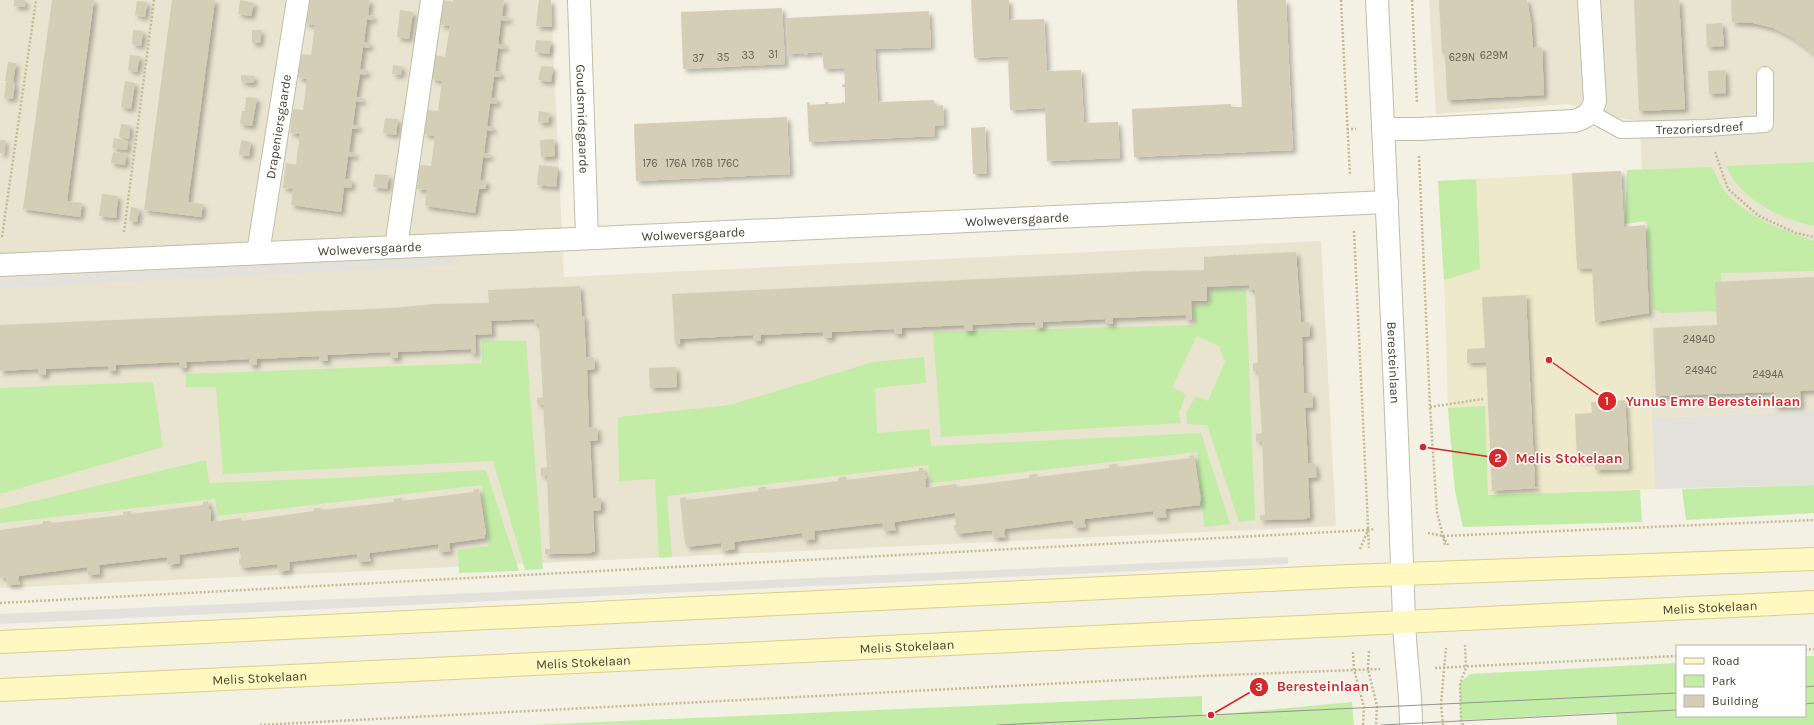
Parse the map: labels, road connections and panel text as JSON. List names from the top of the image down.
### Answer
{
  "streets": {
    "street": [
      "Goudsmidsgaarde",
      "Drapeniersgaarde",
      "Wolweversgaarde",
      "Beresteinlaan",
      "Melis Stokelaan"
    ],
    "lane": ["Trezoriersdreef"]
  },
  "crossings": [
    ["Goudsmidsgaarde", "Wolweversgaarde"],
    ["Drapeniersgaarde", "Wolweversgaarde"],
    ["Wolweversgaarde", "Beresteinlaan"],
    ["Beresteinlaan", "Melis Stokelaan"]
  ],
  "places": ["Yunus Emre Beresteinlaan", "Melis Stokelaan", "Beresteinlaan"],
  "house_numbers": [
    "31",
    "33",
    "629M",
    "35",
    "629N",
    "37",
    "176",
    "176A",
    "176B",
    "176C",
    "2494D",
    "2494C",
    "2494A"
  ],
  "legend": ["Road", "Park", "Building"]
}
